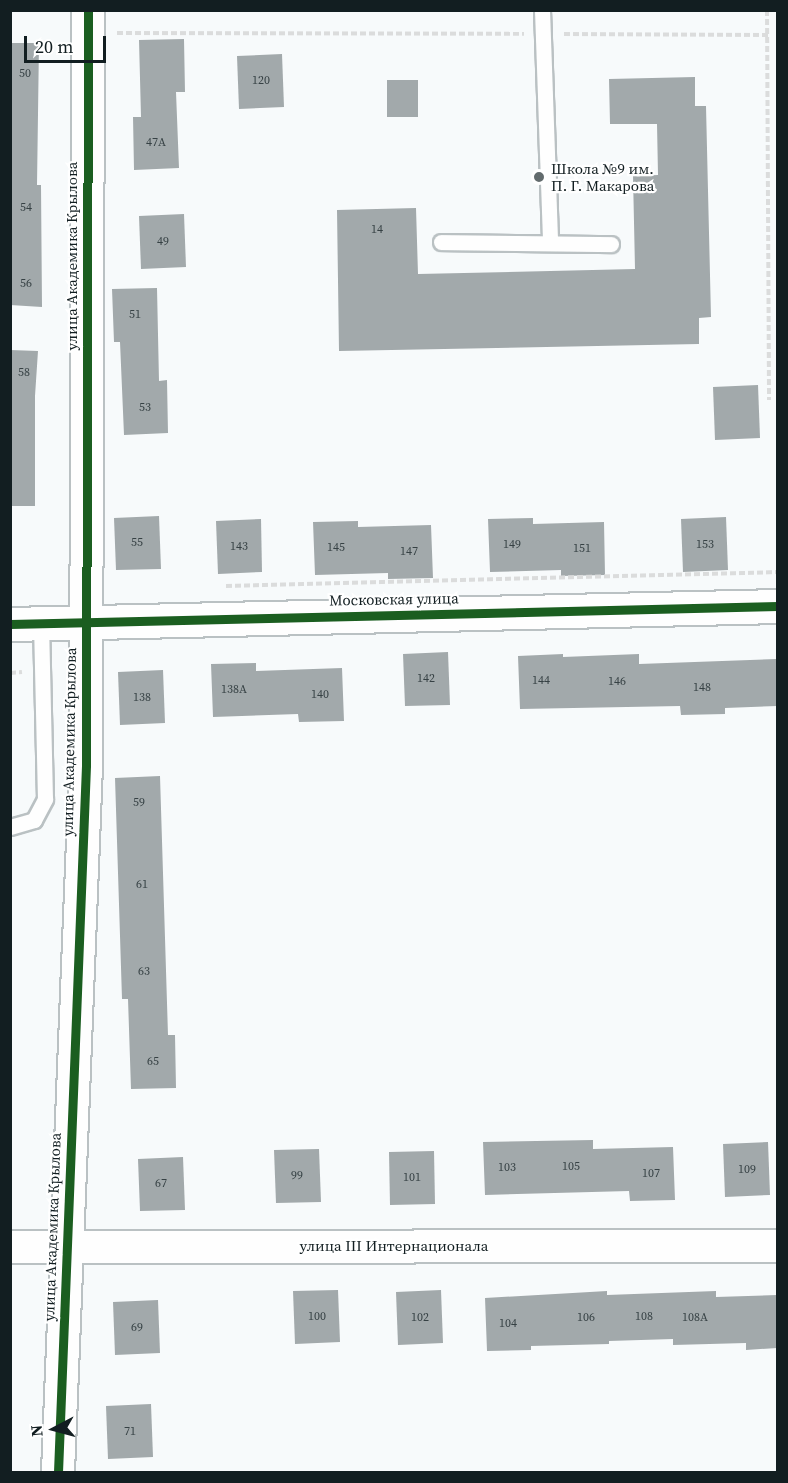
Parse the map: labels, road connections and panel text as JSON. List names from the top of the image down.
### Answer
{
  "streets": {
    "street": ["улица Академика Крылова", "Московская улица", "улица III Интернационала"]
  },
  "crossings": [
    ["улица Академика Крылова", "Московская улица"],
    ["улица Академика Крылова", "улица III Интернационала"]
  ],
  "places": ["Школа №9 им. П. Г. Макарова"],
  "house_numbers": [
    "50",
    "120",
    "47А",
    "54",
    "14",
    "49",
    "56",
    "51",
    "58",
    "53",
    "55",
    "149",
    "153",
    "143",
    "145",
    "151",
    "147",
    "142",
    "144",
    "146",
    "148",
    "138А",
    "140",
    "138",
    "59",
    "61",
    "63",
    "65",
    "105",
    "103",
    "109",
    "107",
    "99",
    "101",
    "67",
    "100",
    "108",
    "102",
    "106",
    "108А",
    "104",
    "69",
    "71"
  ],
  "scale_bar": "20 m",
  "north": "left"
}
